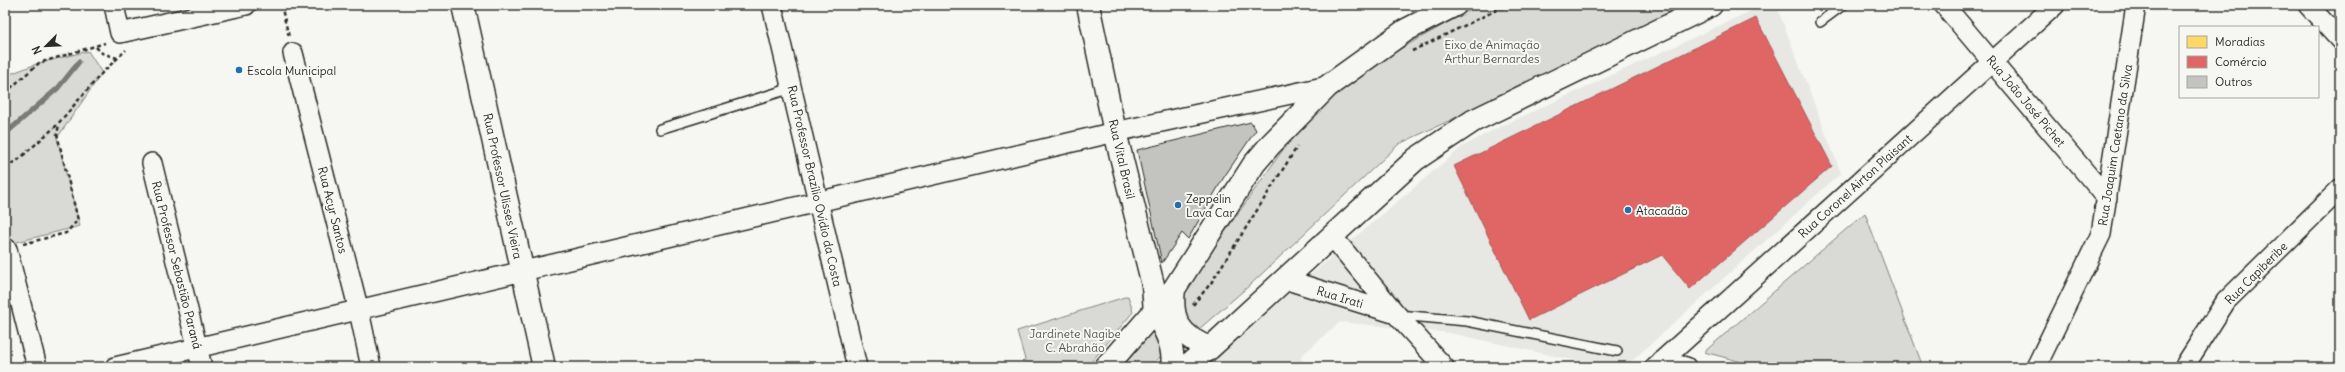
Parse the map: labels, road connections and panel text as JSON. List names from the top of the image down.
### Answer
{
  "streets": {
    "main road": ["Rua Vital Brasil", "Rua Professor Ulisses Vieira"],
    "street": [
      "Rua João José Pichet",
      "Rua Joaquim Caetano da Silva",
      "Rua Professor Brazílio Ovídio da Costa",
      "Rua Coronel Airton Plaisant",
      "Rua Acyr Santos",
      "Rua Professor Sebastião Paraná",
      "Rua Capiberibe",
      "Rua Irati"
    ]
  },
  "crossings": [
    ["Rua João José Pichet", "Rua Joaquim Caetano da Silva"],
    ["Rua João José Pichet", "Rua Coronel Airton Plaisant"]
  ],
  "parks": ["Eixo de Animação Arthur Bernardes", "Jardinete Nagibe C. Abrahão"],
  "places": ["Escola Municipal", "Zeppelin Lava Car", "Atacadão"],
  "legend": ["Moradias", "Comércio", "Outros"],
  "north": "bottom left"
}
